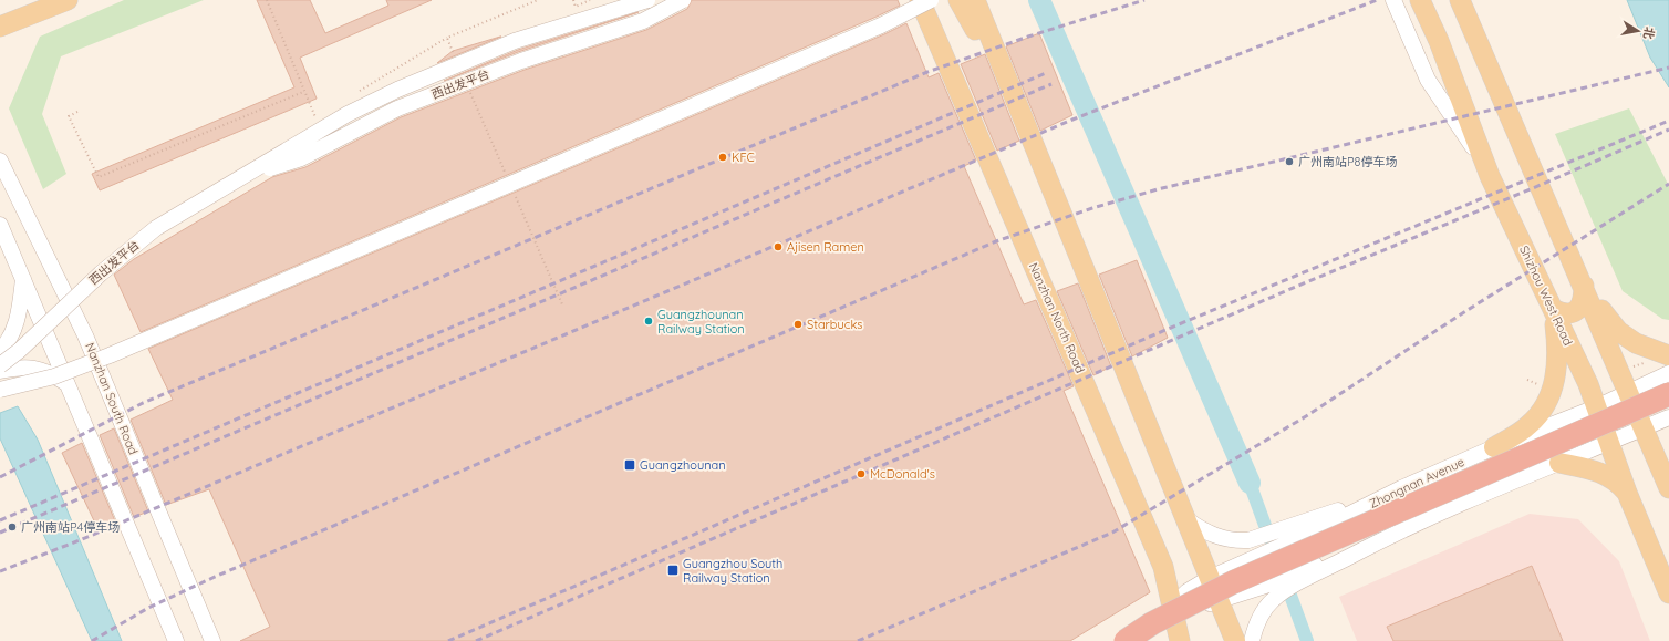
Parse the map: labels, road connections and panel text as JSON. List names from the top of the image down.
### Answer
{
  "streets": {
    "main road": ["Shizhou West Road", "Nanzhan North Road"],
    "street": ["西出发平台", "Nanzhan South Road", "Zhongnan Avenue"]
  },
  "crossings": [
    ["Shizhou West Road", "Zhongnan Avenue"],
    ["Nanzhan North Road", "Zhongnan Avenue"]
  ],
  "places": {
    "other": [
      "KFC",
      "广州南站P8停车场",
      "Ajisen Ramen",
      "Guangzhounan Railway Station",
      "Starbucks",
      "McDonald's",
      "广州南站P4停车场"
    ],
    "transit": ["Guangzhounan", "Guangzhou South Railway Station"]
  },
  "north": "right"
}
